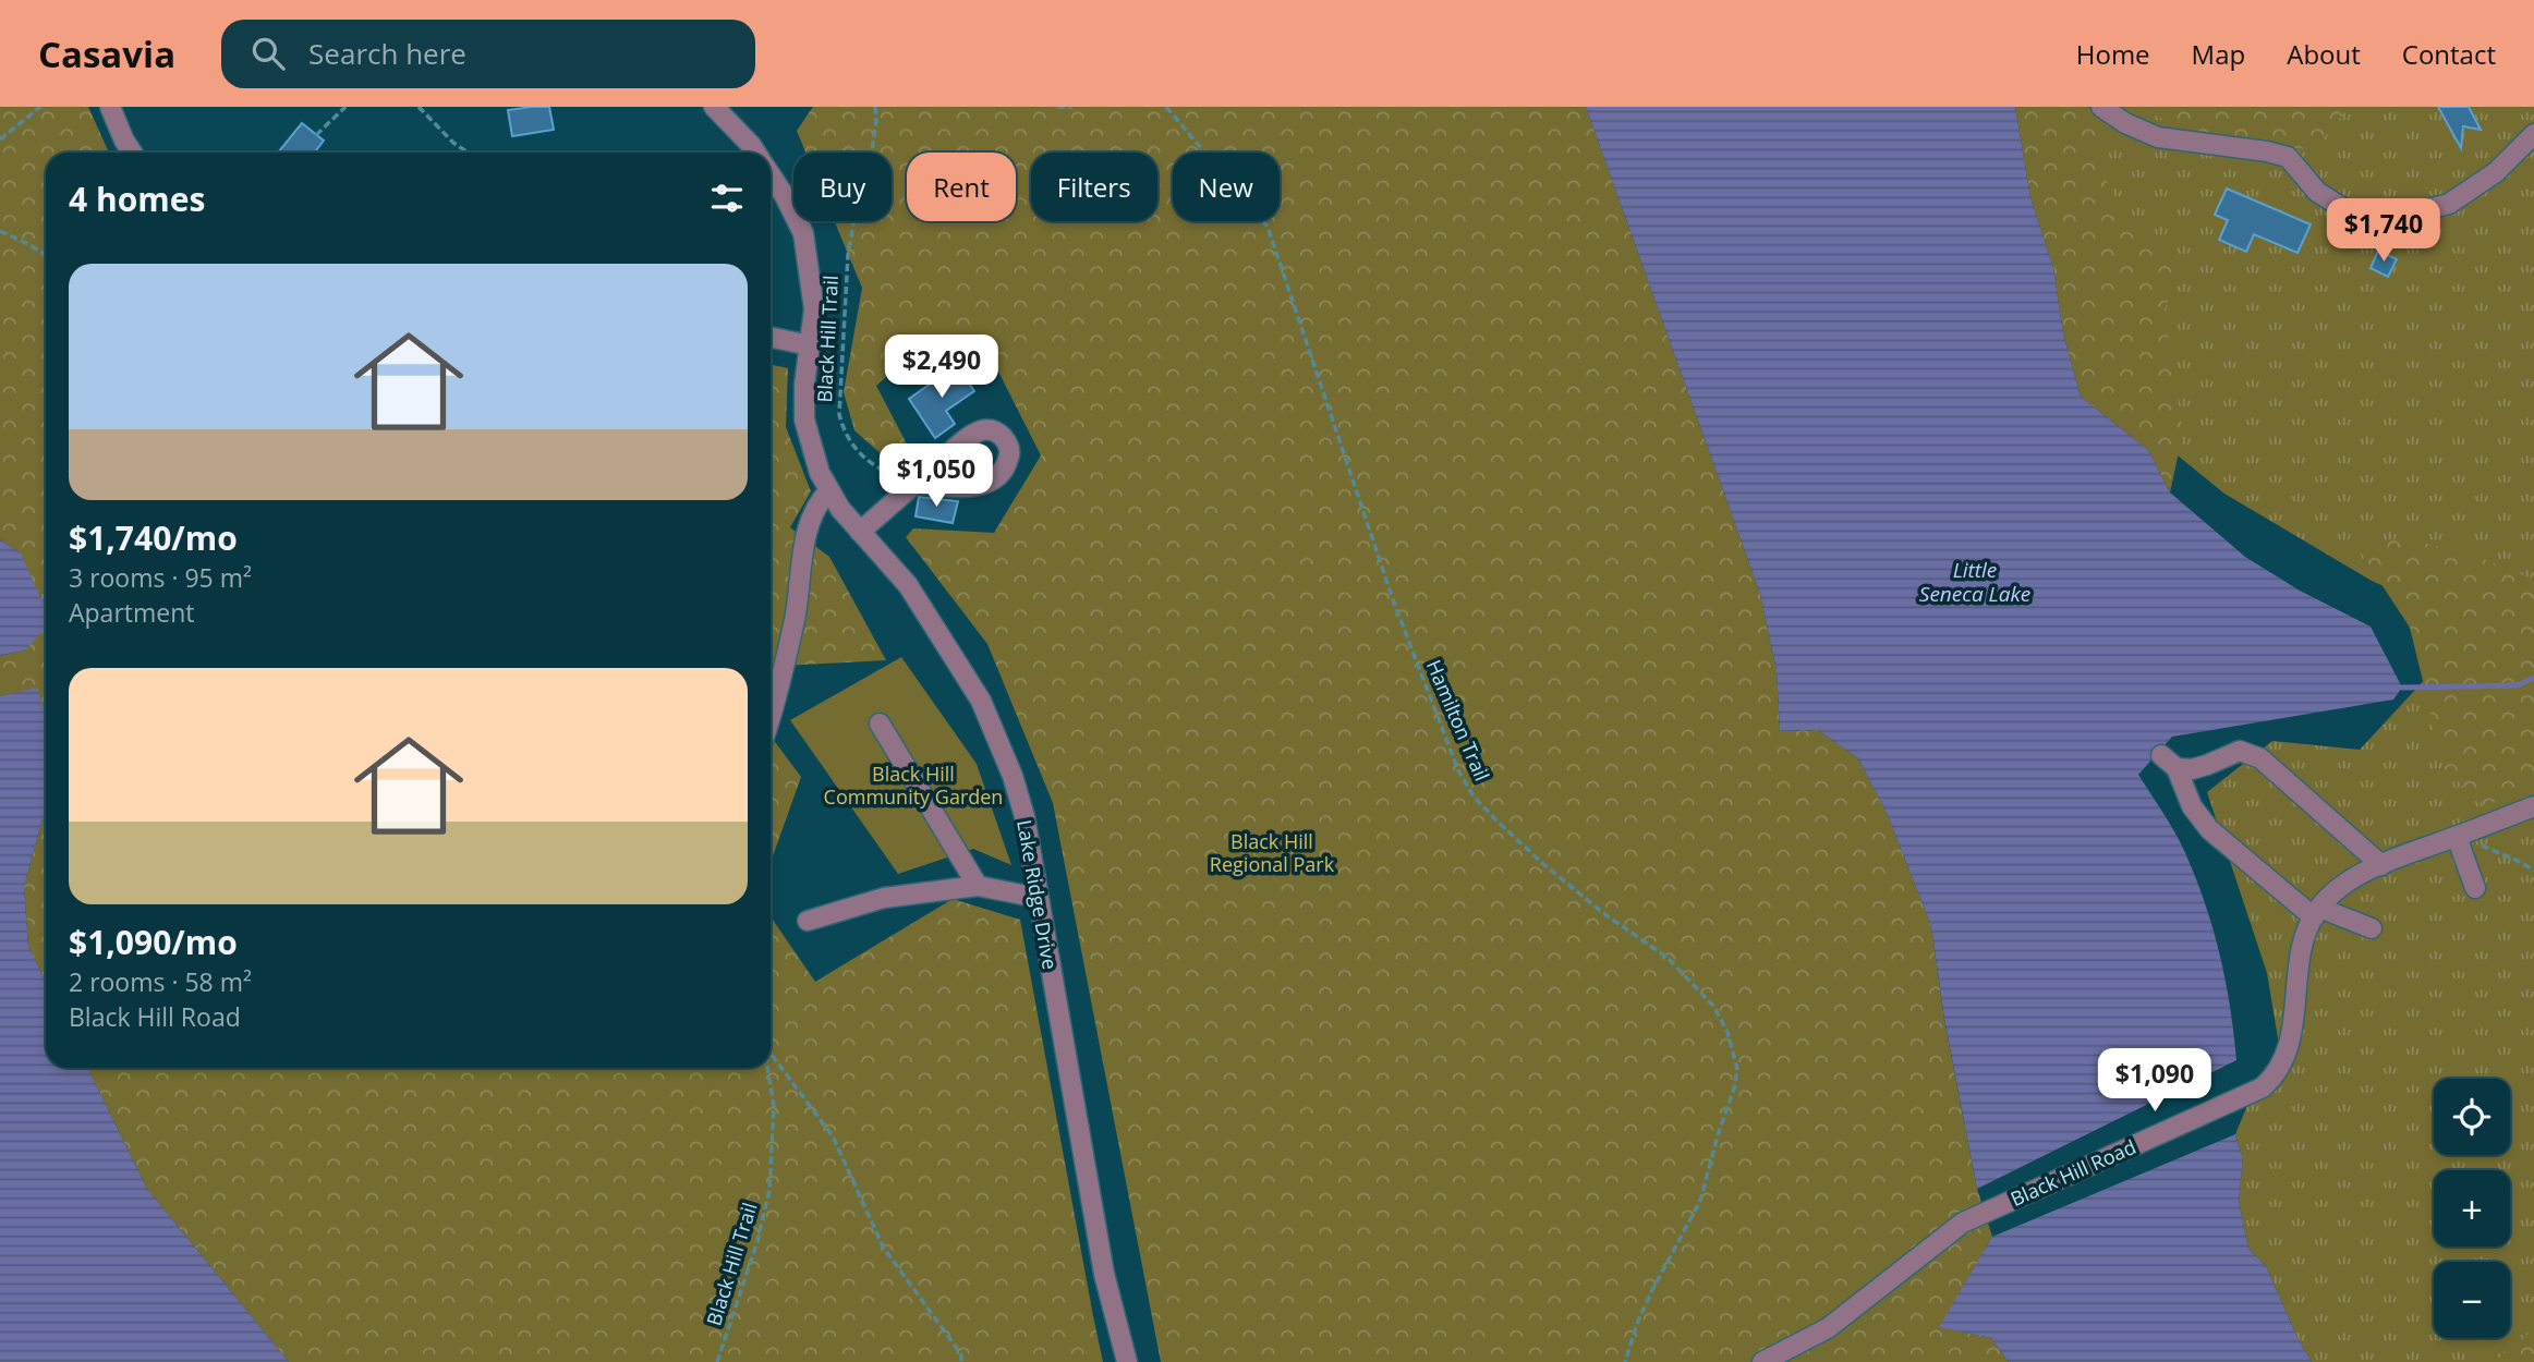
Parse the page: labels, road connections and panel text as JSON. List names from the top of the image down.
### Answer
{
  "streets": {
    "street": ["Lake Ridge Drive", "Black Hill Road"],
    "path": ["Black Hill Trail", "Hamilton Trail"]
  },
  "water": ["Little Seneca Lake"],
  "parks": ["Black Hill Community Garden", "Black Hill Regional Park"],
  "page": {
    "header": "Casavia",
    "search": "Search here",
    "nav": [
      "Home",
      "Map",
      "About",
      "Contact"
    ],
    "chip": [
      "Buy",
      "Rent",
      "Filters",
      "New"
    ],
    "heading": "4 homes",
    "price": [
      "$1,740",
      "$2,490",
      "$1,050",
      "$1,090"
    ],
    "list": [
      {
        "name": "$1,740/mo",
        "note": "3 rooms · 95 m² · Apartment"
      },
      {
        "name": "$1,090/mo",
        "note": "2 rooms · 58 m² · Black Hill Road"
      }
    ],
    "map_buttons": ["+", "−"]
  }
}
